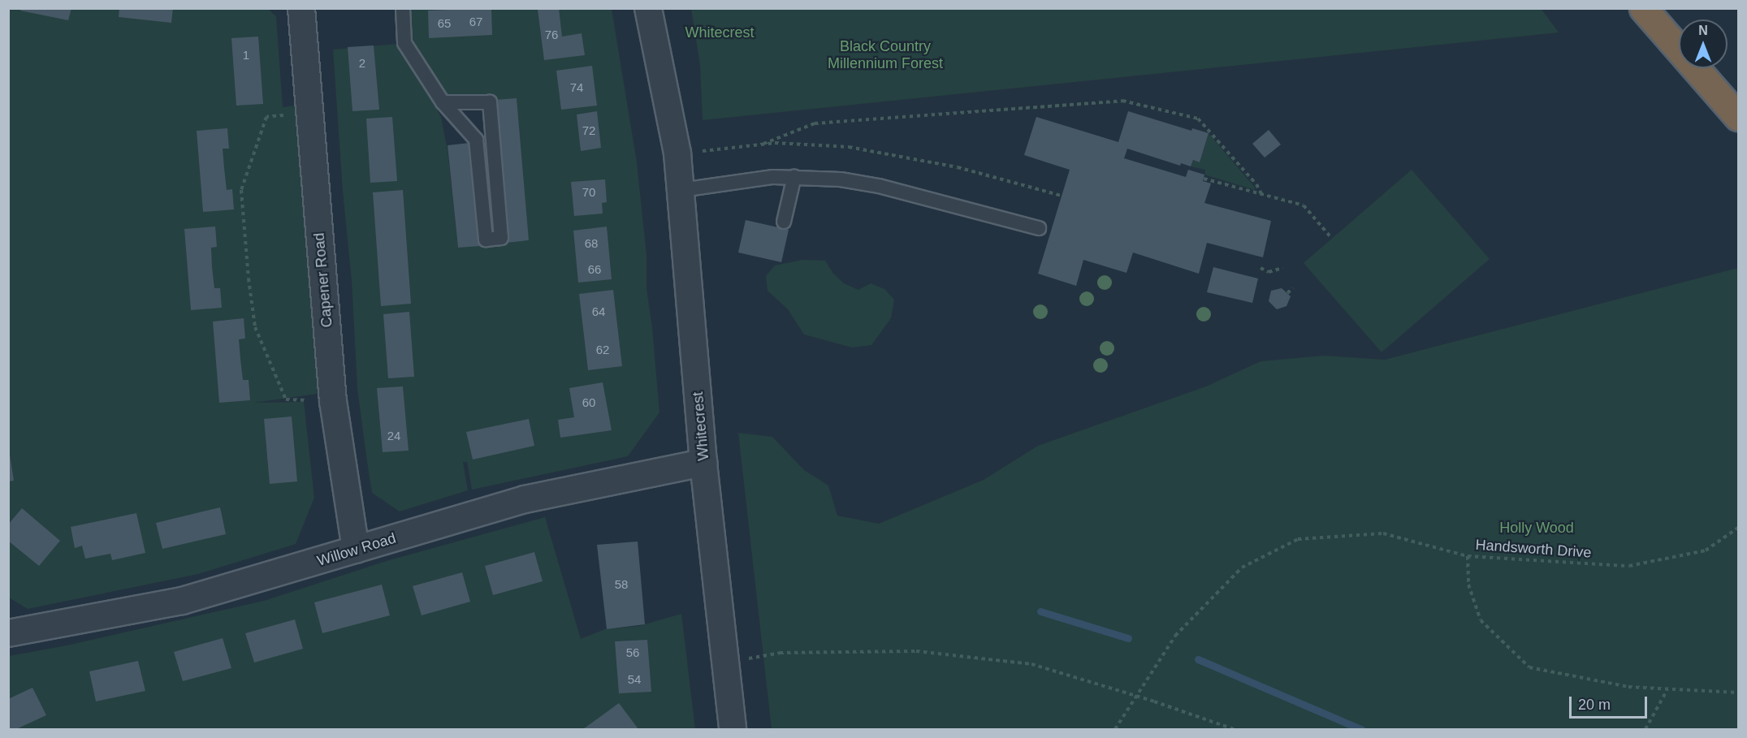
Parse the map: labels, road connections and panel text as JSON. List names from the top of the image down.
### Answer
{
  "streets": {
    "street": ["Capener Road", "Whitecrest", "Willow Road"],
    "path": ["Handsworth Drive"]
  },
  "crossings": [
    ["Capener Road", "Willow Road"],
    ["Whitecrest", "Willow Road"]
  ],
  "parks": ["Whitecrest", "Black Country Millennium Forest", "Holly Wood"],
  "house_numbers": [
    "67",
    "65",
    "76",
    "1",
    "2",
    "74",
    "72",
    "70",
    "68",
    "66",
    "64",
    "62",
    "60",
    "24",
    "58",
    "56",
    "54"
  ],
  "scale_bar": "20 m",
  "north": "top"
}
